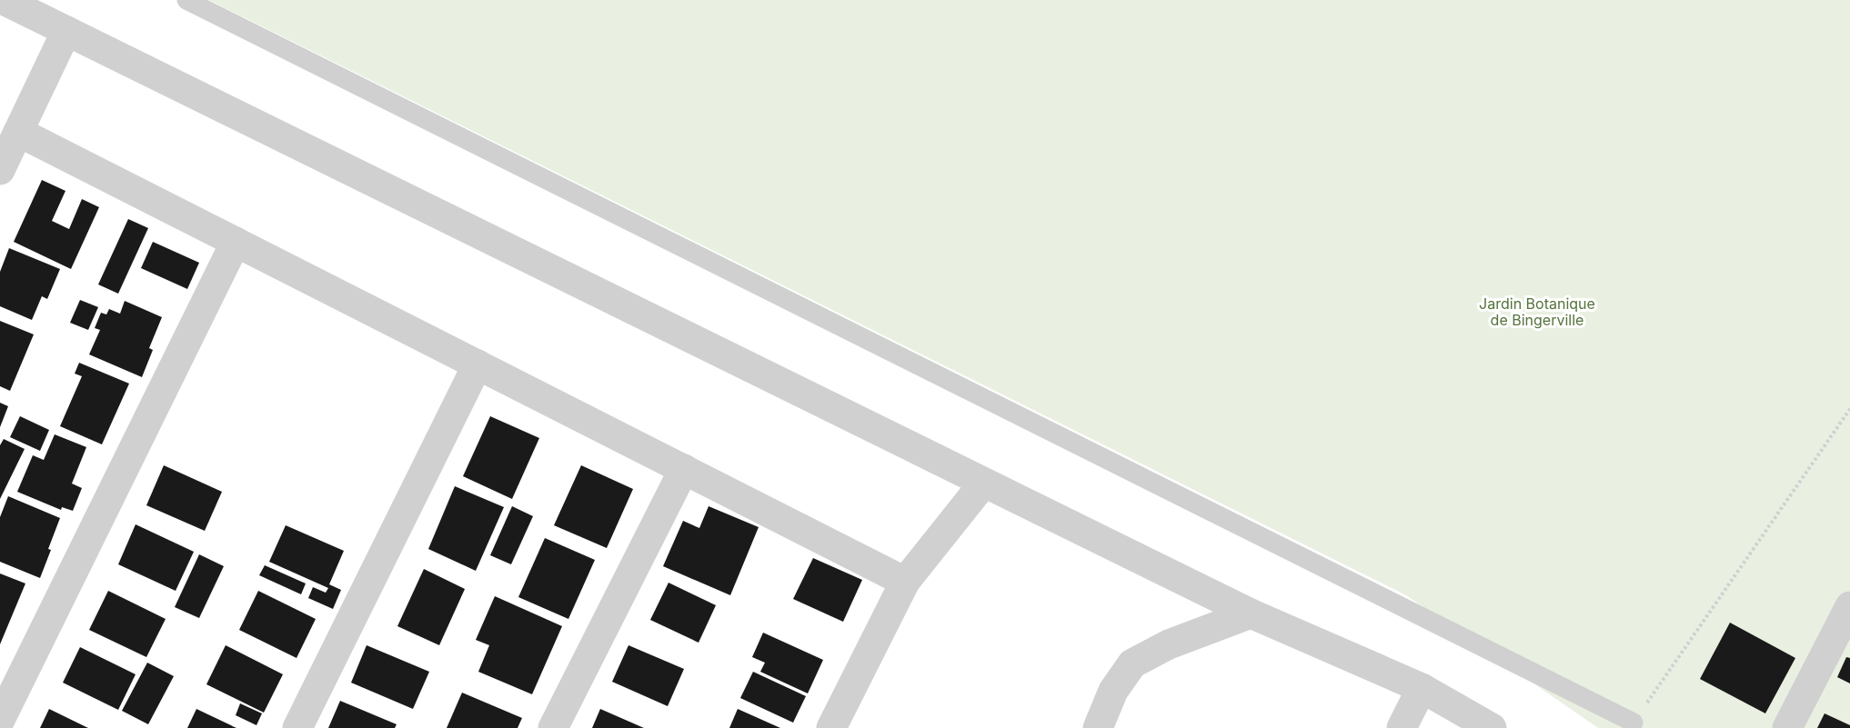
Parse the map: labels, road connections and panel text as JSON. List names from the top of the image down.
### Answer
{
  "parks": ["Jardin Botanique de Bingerville"]
}
